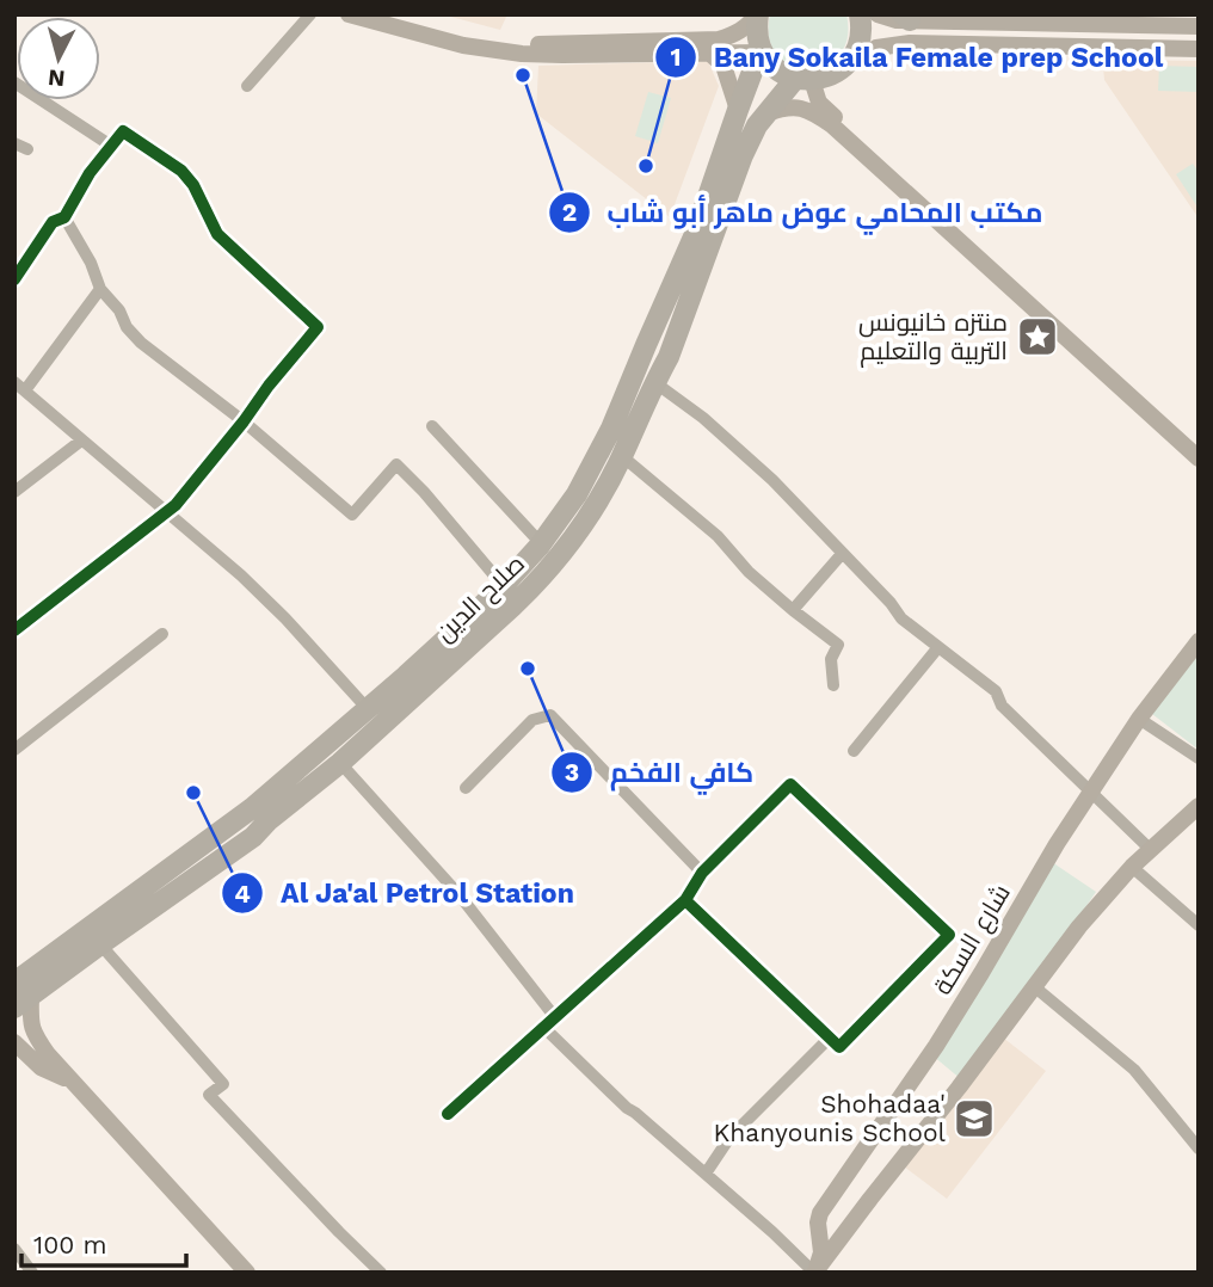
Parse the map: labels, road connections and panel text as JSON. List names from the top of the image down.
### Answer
{
  "streets": {
    "highway": ["صلاح الدين"],
    "main road": ["شارع السكة"]
  },
  "places": {
    "other": [
      "مكتب المحامي عوض ماهر أبو شاب",
      "Bany Sokaila Female prep School",
      "كافي الفخم",
      "Al Ja'al Petrol Station"
    ],
    "place": ["منتزه خانيونس التربية والتعليم"],
    "school or university": ["Shohadaa' Khanyounis School"]
  },
  "scale_bar": "100 m",
  "north": "bottom"
}
